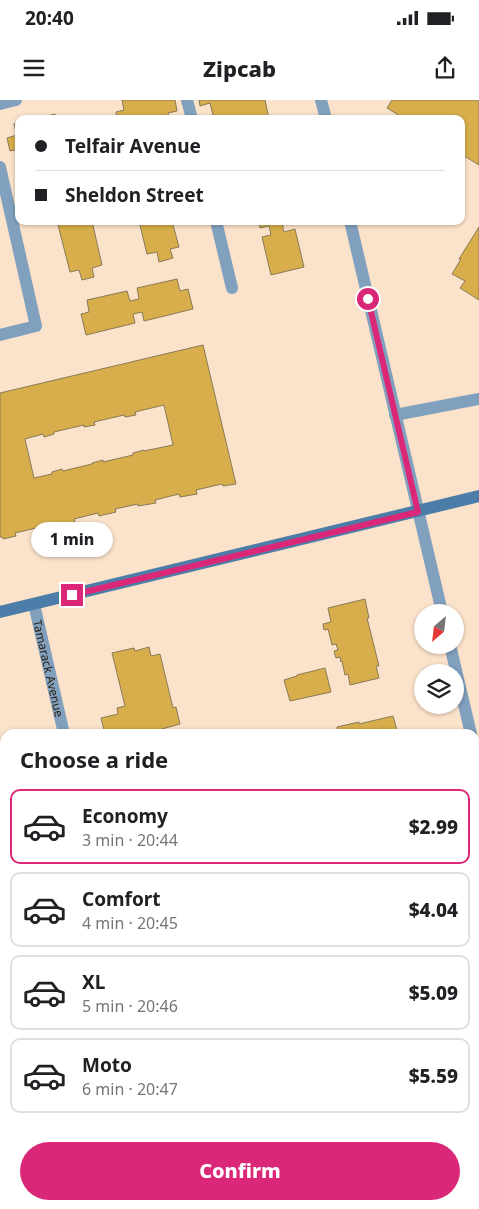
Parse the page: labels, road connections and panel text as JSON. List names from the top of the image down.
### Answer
{
  "streets": {
    "street": ["Tamarack Avenue"]
  },
  "north": "bottom left",
  "page": {
    "status": "20:40",
    "header": "Zipcab",
    "banner": ["Telfair Avenue", "Sheldon Street"],
    "bubble": "1 min",
    "heading": "Choose a ride",
    "list": [
      {
        "name": "Economy",
        "note": "3 min · 20:44",
        "value": "$2.99"
      },
      {
        "name": "Comfort",
        "note": "4 min · 20:45",
        "value": "$4.04"
      },
      {
        "name": "XL",
        "note": "5 min · 20:46",
        "value": "$5.09"
      },
      {
        "name": "Moto",
        "note": "6 min · 20:47",
        "value": "$5.59"
      }
    ],
    "buttons": "Confirm"
  }
}
